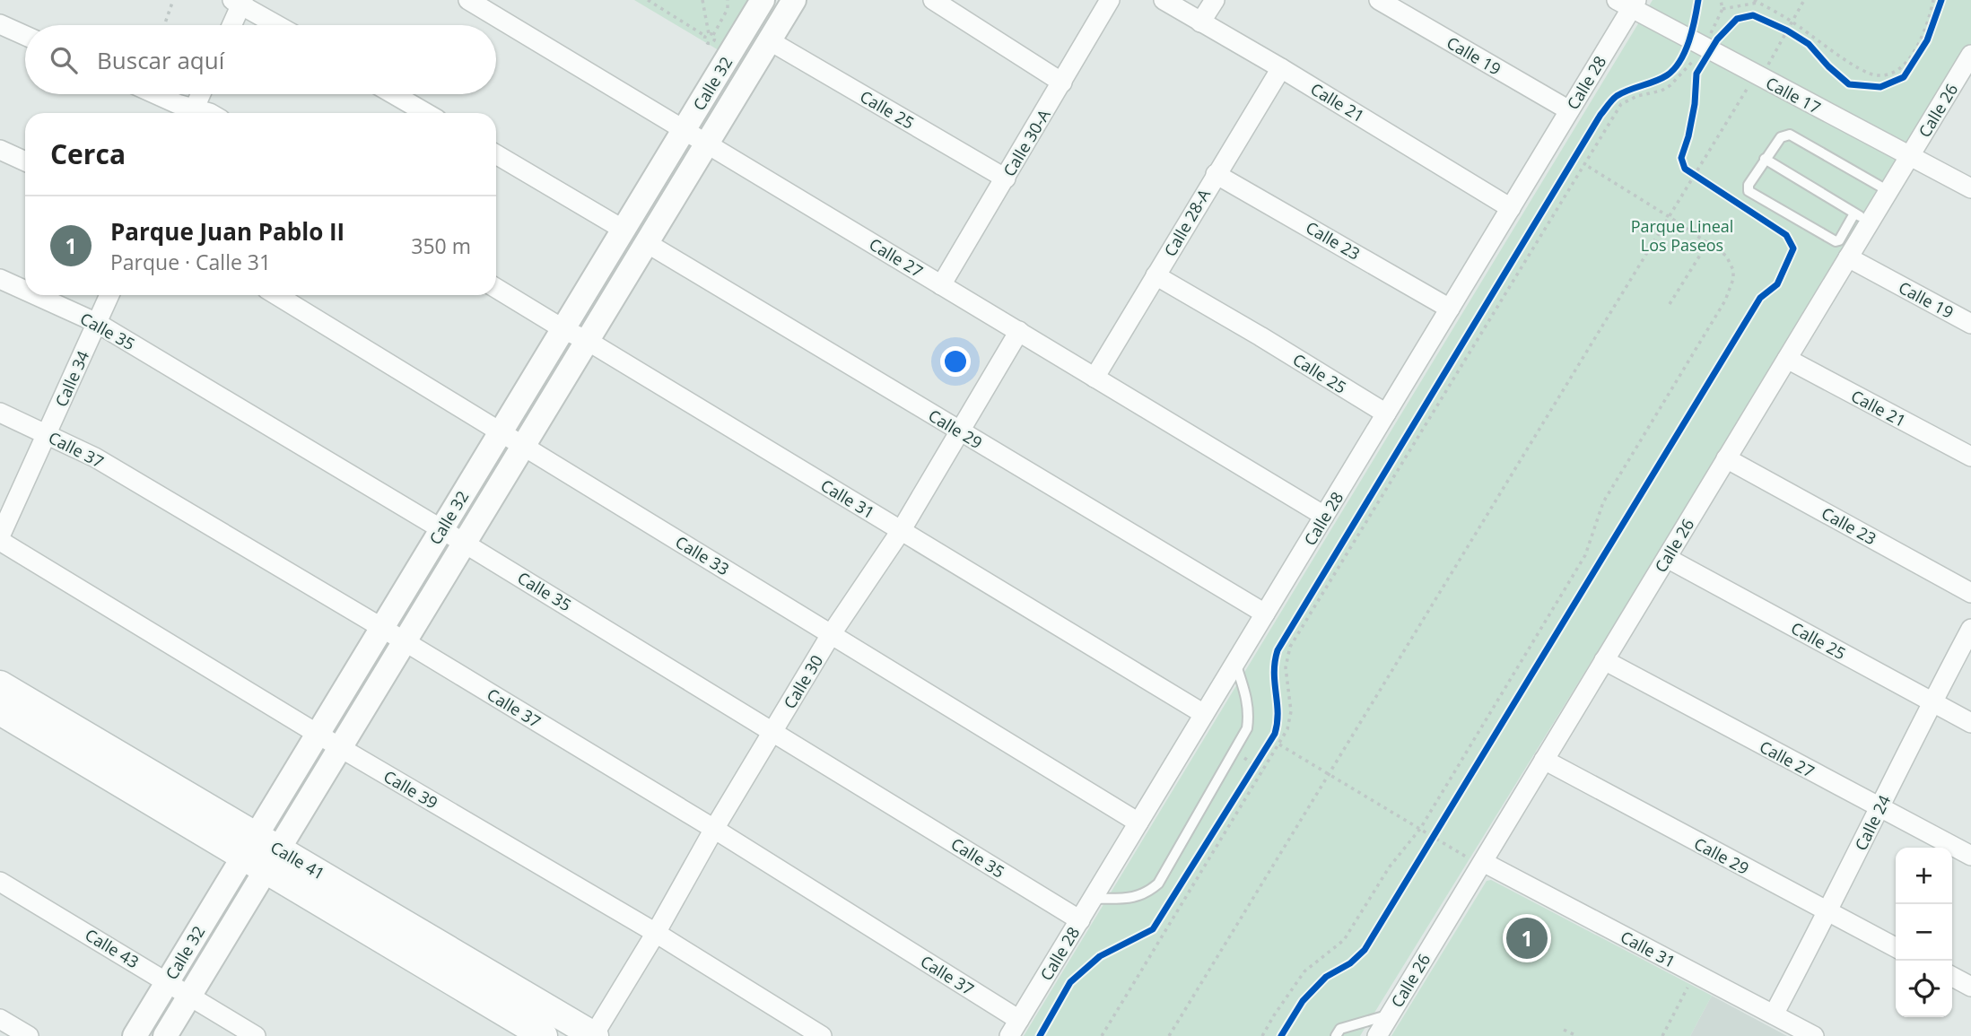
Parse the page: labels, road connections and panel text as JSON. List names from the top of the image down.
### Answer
{
  "streets": {
    "main road": ["Calle 41"],
    "street": [
      "Calle 19",
      "Calle 28",
      "Calle 32",
      "Calle 17",
      "Calle 21",
      "Calle 25",
      "Calle 26",
      "Calle 30-A",
      "Calle 28-A",
      "Calle 23",
      "Calle 27",
      "Calle 35",
      "Calle 34",
      "Calle 29",
      "Calle 37",
      "Calle 31",
      "Calle 33",
      "Calle 30",
      "Calle 39",
      "Calle 24",
      "Calle 43"
    ]
  },
  "crossings": [
    ["Calle 19", "Calle 28"],
    ["Calle 19", "Calle 26"],
    ["Calle 28", "Calle 17"],
    ["Calle 28", "Calle 21"],
    ["Calle 28", "Calle 25"],
    ["Calle 28", "Calle 23"],
    ["Calle 28", "Calle 27"],
    ["Calle 28", "Calle 35"],
    ["Calle 28", "Calle 29"],
    ["Calle 28", "Calle 37"],
    ["Calle 28", "Calle 31"],
    ["Calle 28", "Calle 33"],
    ["Calle 32", "Calle 25"],
    ["Calle 32", "Calle 27"],
    ["Calle 32", "Calle 35"],
    ["Calle 32", "Calle 29"],
    ["Calle 32", "Calle 37"],
    ["Calle 32", "Calle 31"],
    ["Calle 32", "Calle 33"],
    ["Calle 32", "Calle 39"],
    ["Calle 32", "Calle 41"],
    ["Calle 32", "Calle 43"],
    ["Calle 17", "Calle 26"],
    ["Calle 21", "Calle 26"],
    ["Calle 21", "Calle 28-A"],
    ["Calle 25", "Calle 26"],
    ["Calle 25", "Calle 30-A"],
    ["Calle 25", "Calle 28-A"],
    ["Calle 25", "Calle 24"],
    ["Calle 26", "Calle 23"],
    ["Calle 26", "Calle 27"],
    ["Calle 26", "Calle 29"],
    ["Calle 26", "Calle 31"],
    ["Calle 30-A", "Calle 27"],
    ["Calle 28-A", "Calle 23"],
    ["Calle 28-A", "Calle 27"],
    ["Calle 27", "Calle 30"],
    ["Calle 27", "Calle 24"],
    ["Calle 35", "Calle 34"],
    ["Calle 35", "Calle 30"],
    ["Calle 34", "Calle 37"],
    ["Calle 29", "Calle 30"],
    ["Calle 29", "Calle 24"],
    ["Calle 37", "Calle 30"],
    ["Calle 31", "Calle 30"],
    ["Calle 31", "Calle 24"],
    ["Calle 33", "Calle 30"],
    ["Calle 30", "Calle 39"],
    ["Calle 30", "Calle 41"]
  ],
  "parks": ["Parque Lineal Los Paseos"],
  "page": {
    "search": "Buscar aquí",
    "heading": "Cerca",
    "list": [
      {
        "mark": "1",
        "name": "Parque Juan Pablo II",
        "note": "Parque · Calle 31",
        "value": "350 m"
      }
    ],
    "map_buttons": ["+", "−"],
    "pins": "1"
  }
}
